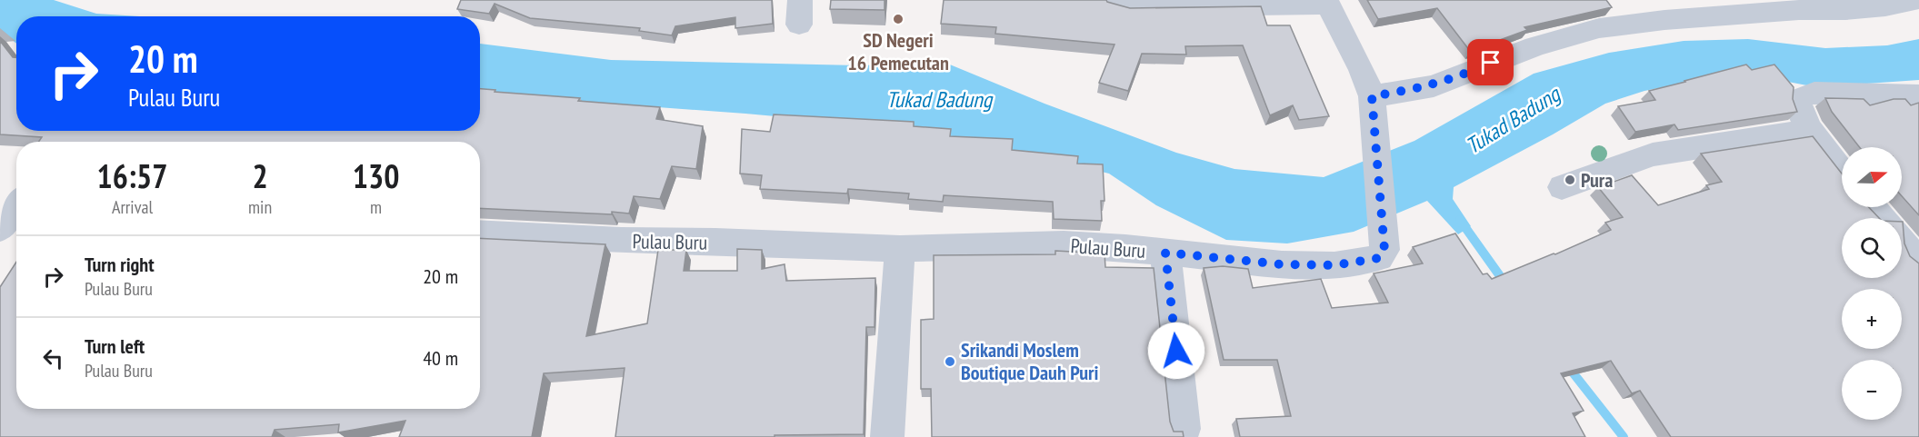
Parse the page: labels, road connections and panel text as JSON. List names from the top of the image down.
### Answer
{
  "streets": {
    "street": ["Pulau Buru"]
  },
  "water": ["Tukad Badung"],
  "places": ["SD Negeri 16 Pemecutan", "Pura", "Srikandi Moslem Boutique Dauh Puri"],
  "north": "right",
  "page": {
    "turn": ["20 m", "Pulau Buru"],
    "eta": [
      "16:57",
      "Arrival",
      "2",
      "min",
      "130",
      "m"
    ],
    "map_buttons": ["+", "−"],
    "list": [
      {
        "name": "Turn right",
        "note": "Pulau Buru",
        "value": "20 m"
      },
      {
        "name": "Turn left",
        "note": "Pulau Buru",
        "value": "40 m"
      }
    ]
  }
}
